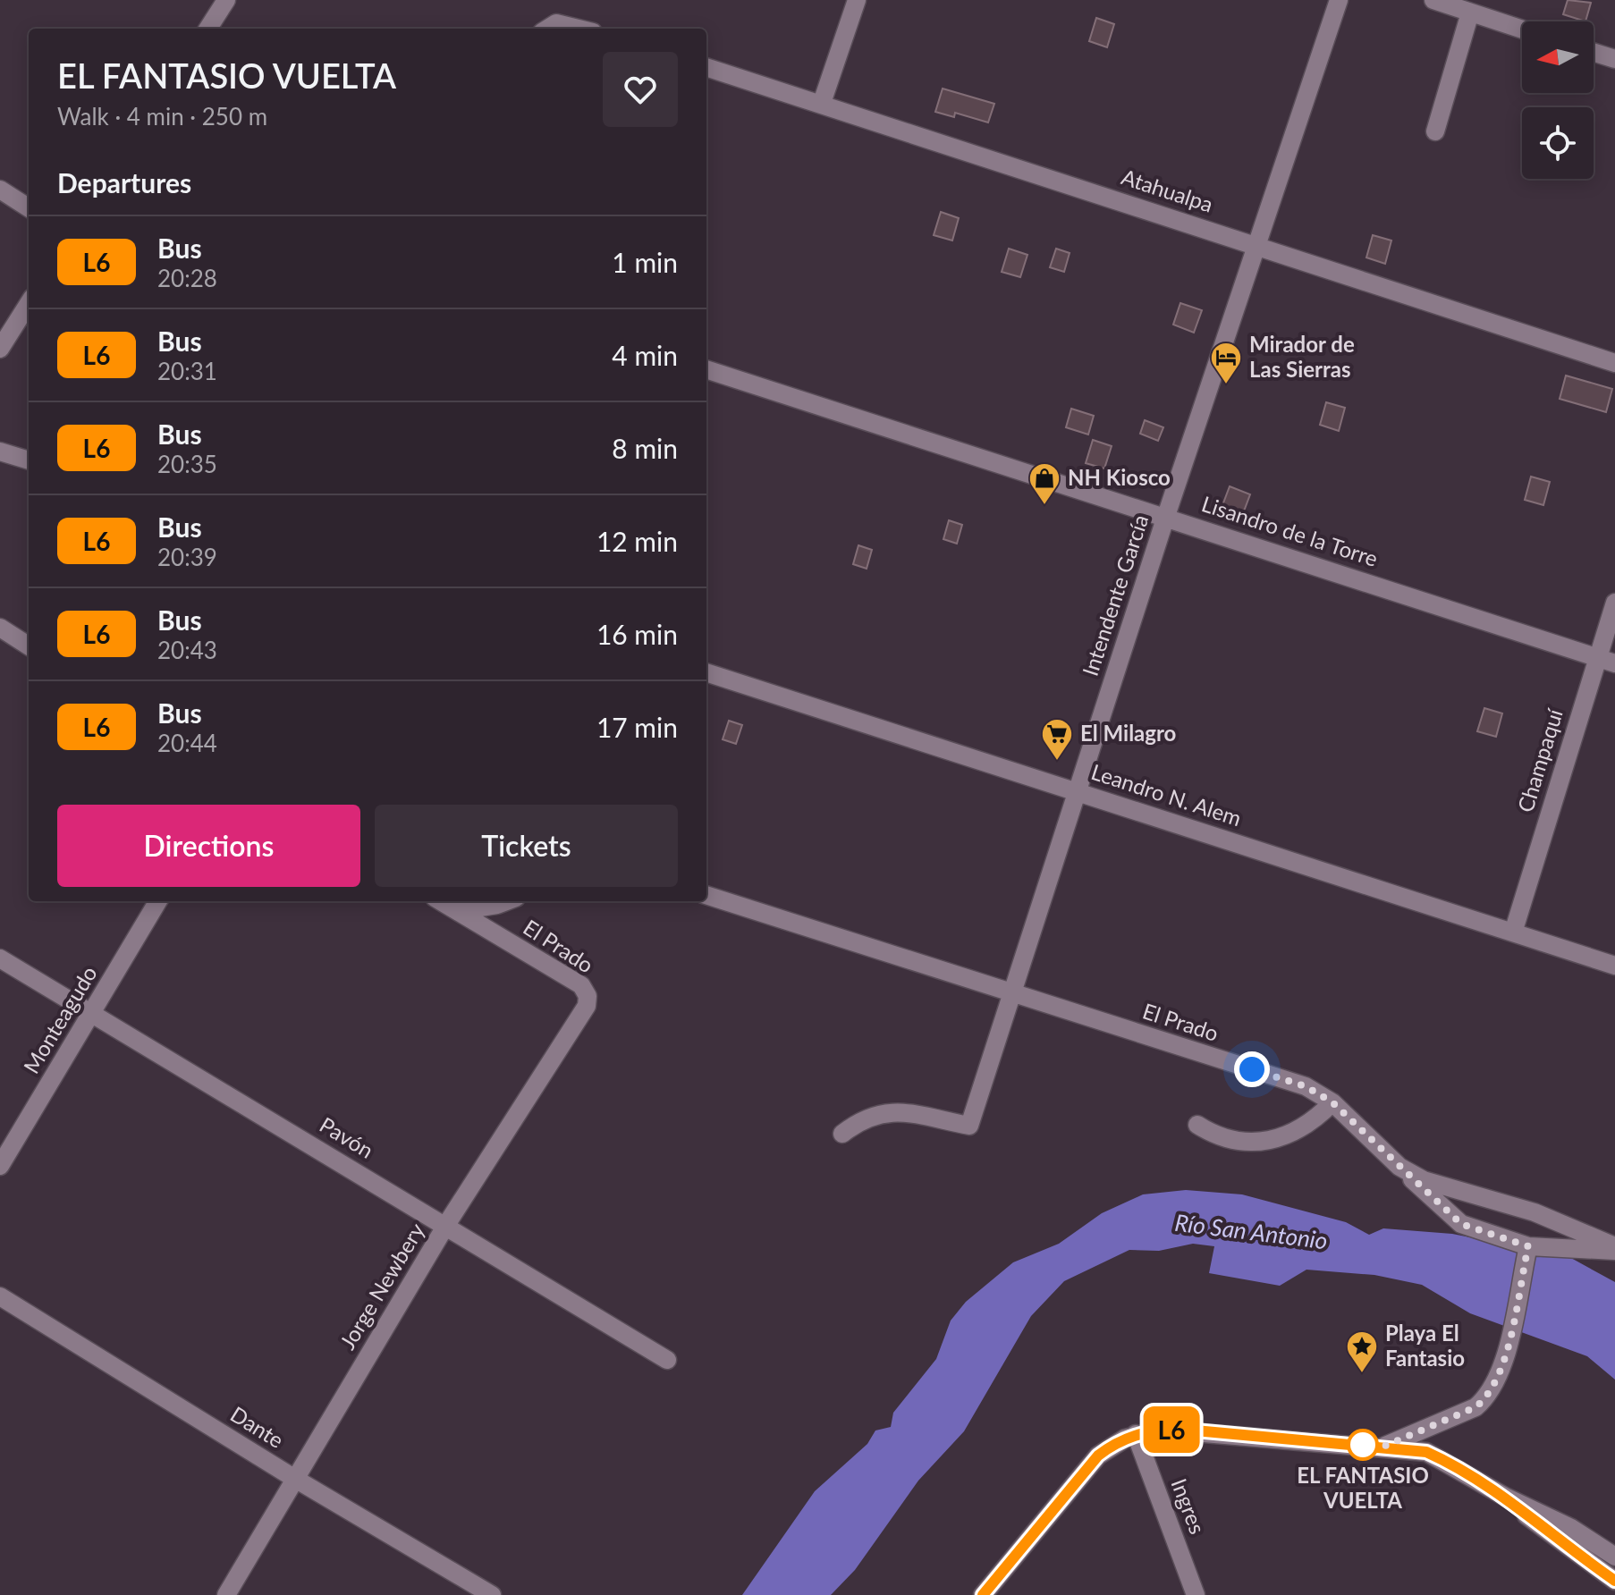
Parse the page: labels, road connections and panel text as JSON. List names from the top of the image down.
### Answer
{
  "streets": {
    "street": [
      "Atahualpa",
      "Lisandro de la Torre",
      "Intendente García",
      "Champaquí",
      "Leandro N. Alem",
      "El Prado",
      "Monteagudo",
      "Pavón",
      "Jorge Newbery",
      "Dante",
      "Ingres"
    ]
  },
  "crossings": [
    ["Atahualpa", "Intendente García"],
    ["Lisandro de la Torre", "Intendente García"],
    ["Lisandro de la Torre", "Champaquí"],
    ["Intendente García", "Leandro N. Alem"],
    ["Intendente García", "El Prado"],
    ["Champaquí", "Leandro N. Alem"],
    ["El Prado", "Jorge Newbery"],
    ["Monteagudo", "Pavón"],
    ["Pavón", "Jorge Newbery"],
    ["Jorge Newbery", "Dante"]
  ],
  "water": ["Río San Antonio"],
  "places": {
    "hotel": ["Mirador de Las Sierras"],
    "shop": ["NH Kiosco"],
    "supermarket": ["El Milagro"],
    "place": ["Playa El Fantasio"],
    "other": ["EL FANTASIO VUELTA"]
  },
  "lines": ["bus line L6"],
  "north": "left",
  "page": {
    "on_map": "L6",
    "heading": [
      ["EL FANTASIO VUELTA", "Walk · 4 min · 250 m"],
      "Departures"
    ],
    "list": [
      {
        "mark": "L6",
        "name": "Bus",
        "note": "20:28",
        "value": "1 min"
      },
      {
        "mark": "L6",
        "name": "Bus",
        "note": "20:31",
        "value": "4 min"
      },
      {
        "mark": "L6",
        "name": "Bus",
        "note": "20:35",
        "value": "8 min"
      },
      {
        "mark": "L6",
        "name": "Bus",
        "note": "20:39",
        "value": "12 min"
      },
      {
        "mark": "L6",
        "name": "Bus",
        "note": "20:43",
        "value": "16 min"
      },
      {
        "mark": "L6",
        "name": "Bus",
        "note": "20:44",
        "value": "17 min"
      }
    ],
    "buttons": ["Directions", "Tickets"]
  }
}
